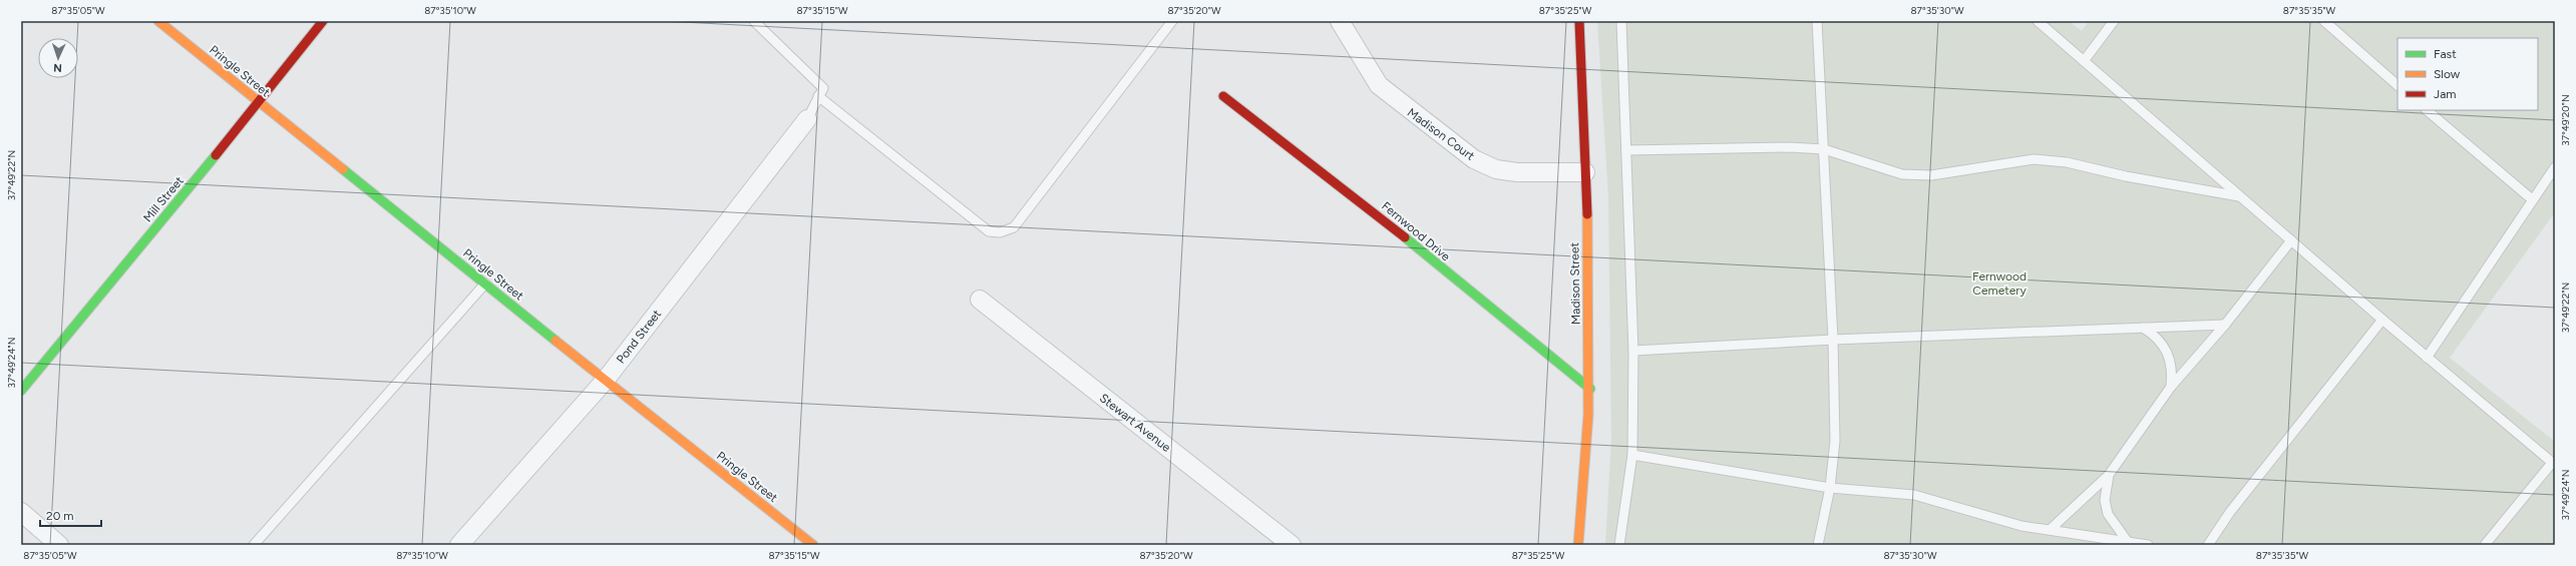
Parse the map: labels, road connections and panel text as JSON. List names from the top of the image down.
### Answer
{
  "streets": {
    "street": [
      "Pringle Street",
      "Madison Court",
      "Mill Street",
      "Fernwood Drive",
      "Madison Street",
      "Pond Street",
      "Stewart Avenue"
    ]
  },
  "crossings": [
    ["Pringle Street", "Mill Street"],
    ["Pringle Street", "Pond Street"],
    ["Madison Court", "Madison Street"],
    ["Fernwood Drive", "Madison Street"]
  ],
  "parks": ["Fernwood Cemetery"],
  "legend": ["Fast", "Slow", "Jam"],
  "scale_bar": "20 m",
  "north": "bottom",
  "coordinates": [
    "87°35'05\"W",
    "87°35'10\"W",
    "87°35'15\"W",
    "87°35'20\"W",
    "87°35'25\"W",
    "87°35'30\"W",
    "87°35'35\"W",
    "37°49'20\"N",
    "37°49'22\"N",
    "37°49'24\"N"
  ]
}
